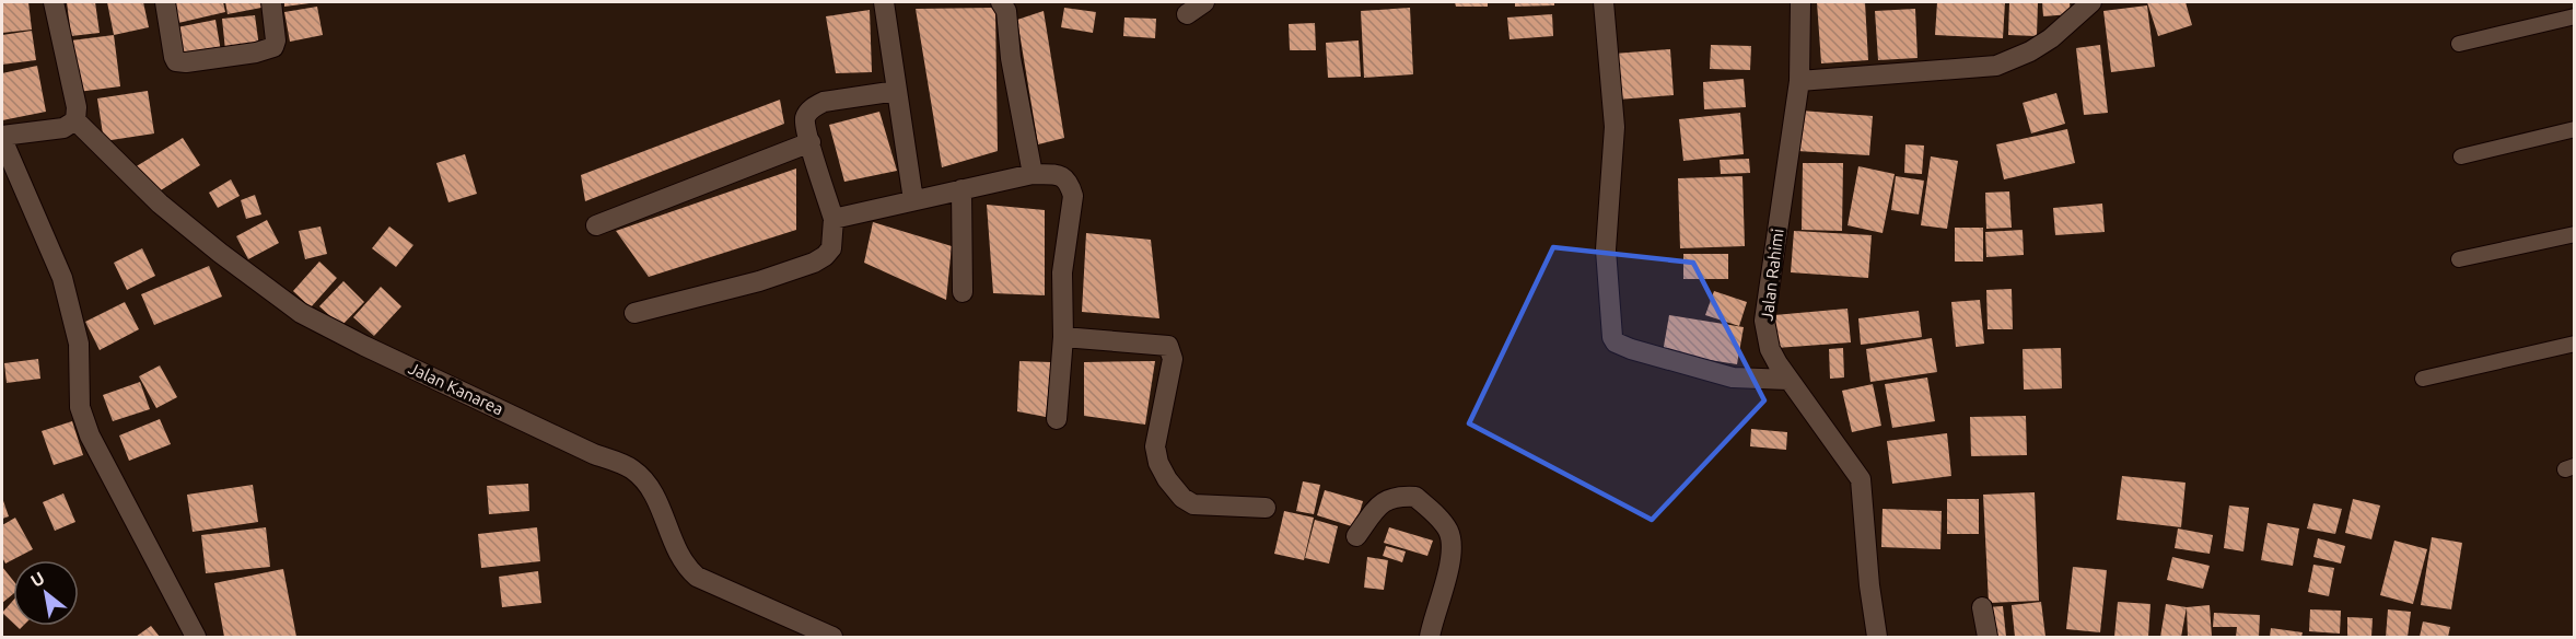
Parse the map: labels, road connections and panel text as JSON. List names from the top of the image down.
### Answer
{
  "streets": {
    "street": ["Jalan Rahimi", "Jalan Kanarea"]
  },
  "north": "top left"
}
